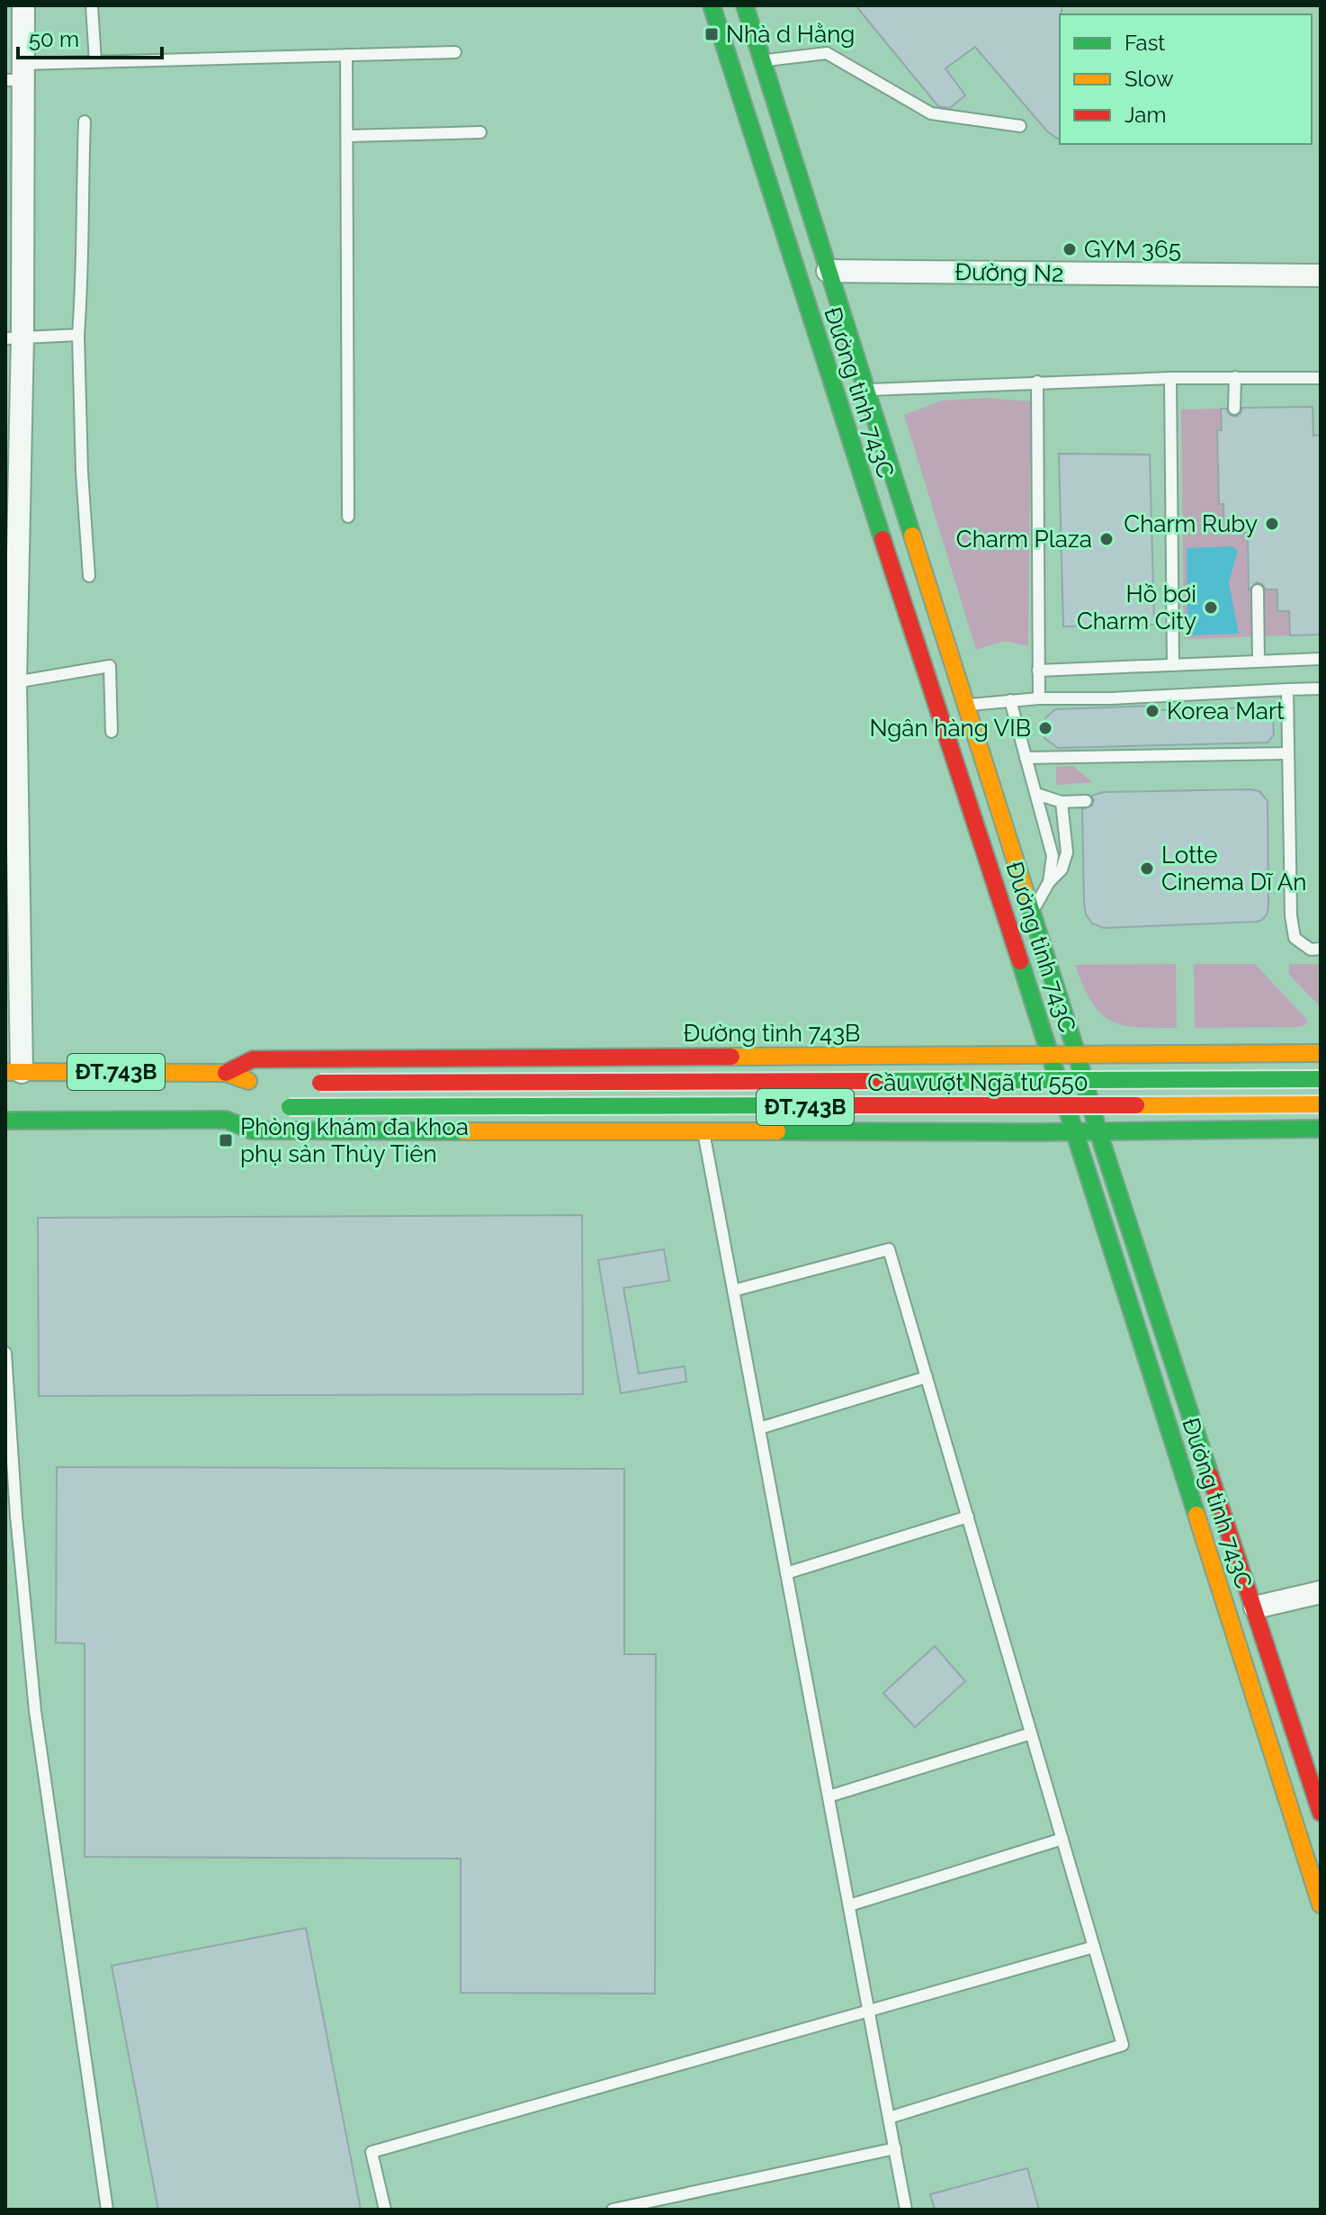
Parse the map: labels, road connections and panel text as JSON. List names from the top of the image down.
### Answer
{
  "streets": {
    "main road": [
      "Đường tỉnh 743C",
      "Đường tỉnh 743B",
      "ĐT.743B",
      "Cầu vượt Ngã tư 550"
    ],
    "street": ["Đường N2"]
  },
  "crossings": [
    ["Đường N2", "Đường tỉnh 743C"],
    ["Đường tỉnh 743C", "Đường tỉnh 743B"],
    ["Đường tỉnh 743C", "ĐT.743B"]
  ],
  "places": {
    "transit": ["Nhà d Hằng", "Phòng khám đa khoa phụ sản Thủy Tiên"],
    "other": [
      "GYM 365",
      "Charm Ruby",
      "Charm Plaza",
      "Hồ bơi Charm City",
      "Korea Mart",
      "Ngân hàng VIB",
      "Lotte Cinema Dĩ An"
    ]
  },
  "legend": ["Fast", "Slow", "Jam"],
  "scale_bar": "50 m"
}
